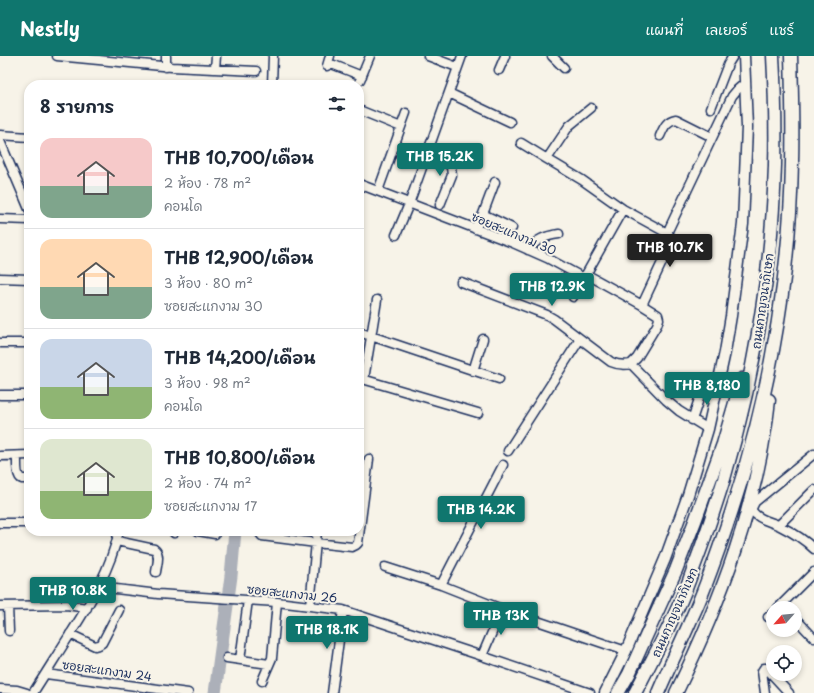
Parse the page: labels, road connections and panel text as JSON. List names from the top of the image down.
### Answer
{
  "streets": {
    "highway": ["ถนนกาญจนาภิเษก"],
    "street": ["ซอยสะแกงาม 30", "ซอยสะแกงาม 26", "ซอยสะแกงาม 24"]
  },
  "north": "bottom left",
  "page": {
    "header": "Nestly",
    "nav": ["แผนที่", "เลเยอร์", "แชร์"],
    "heading": "8 รายการ",
    "list": [
      {
        "name": "THB 10,700/เดือน",
        "note": "2 ห้อง · 78 m² · คอนโด"
      },
      {
        "name": "THB 12,900/เดือน",
        "note": "3 ห้อง · 80 m² · ซอยสะแกงาม 30"
      },
      {
        "name": "THB 14,200/เดือน",
        "note": "3 ห้อง · 98 m² · คอนโด"
      },
      {
        "name": "THB 10,800/เดือน",
        "note": "2 ห้อง · 74 m² · ซอยสะแกงาม 17"
      }
    ],
    "price": [
      "THB 15.2K",
      "THB 10.7K",
      "THB 12.9K",
      "THB 8,180",
      "THB 14.2K",
      "THB 10.8K",
      "THB 13K",
      "THB 18.1K"
    ]
  }
}
